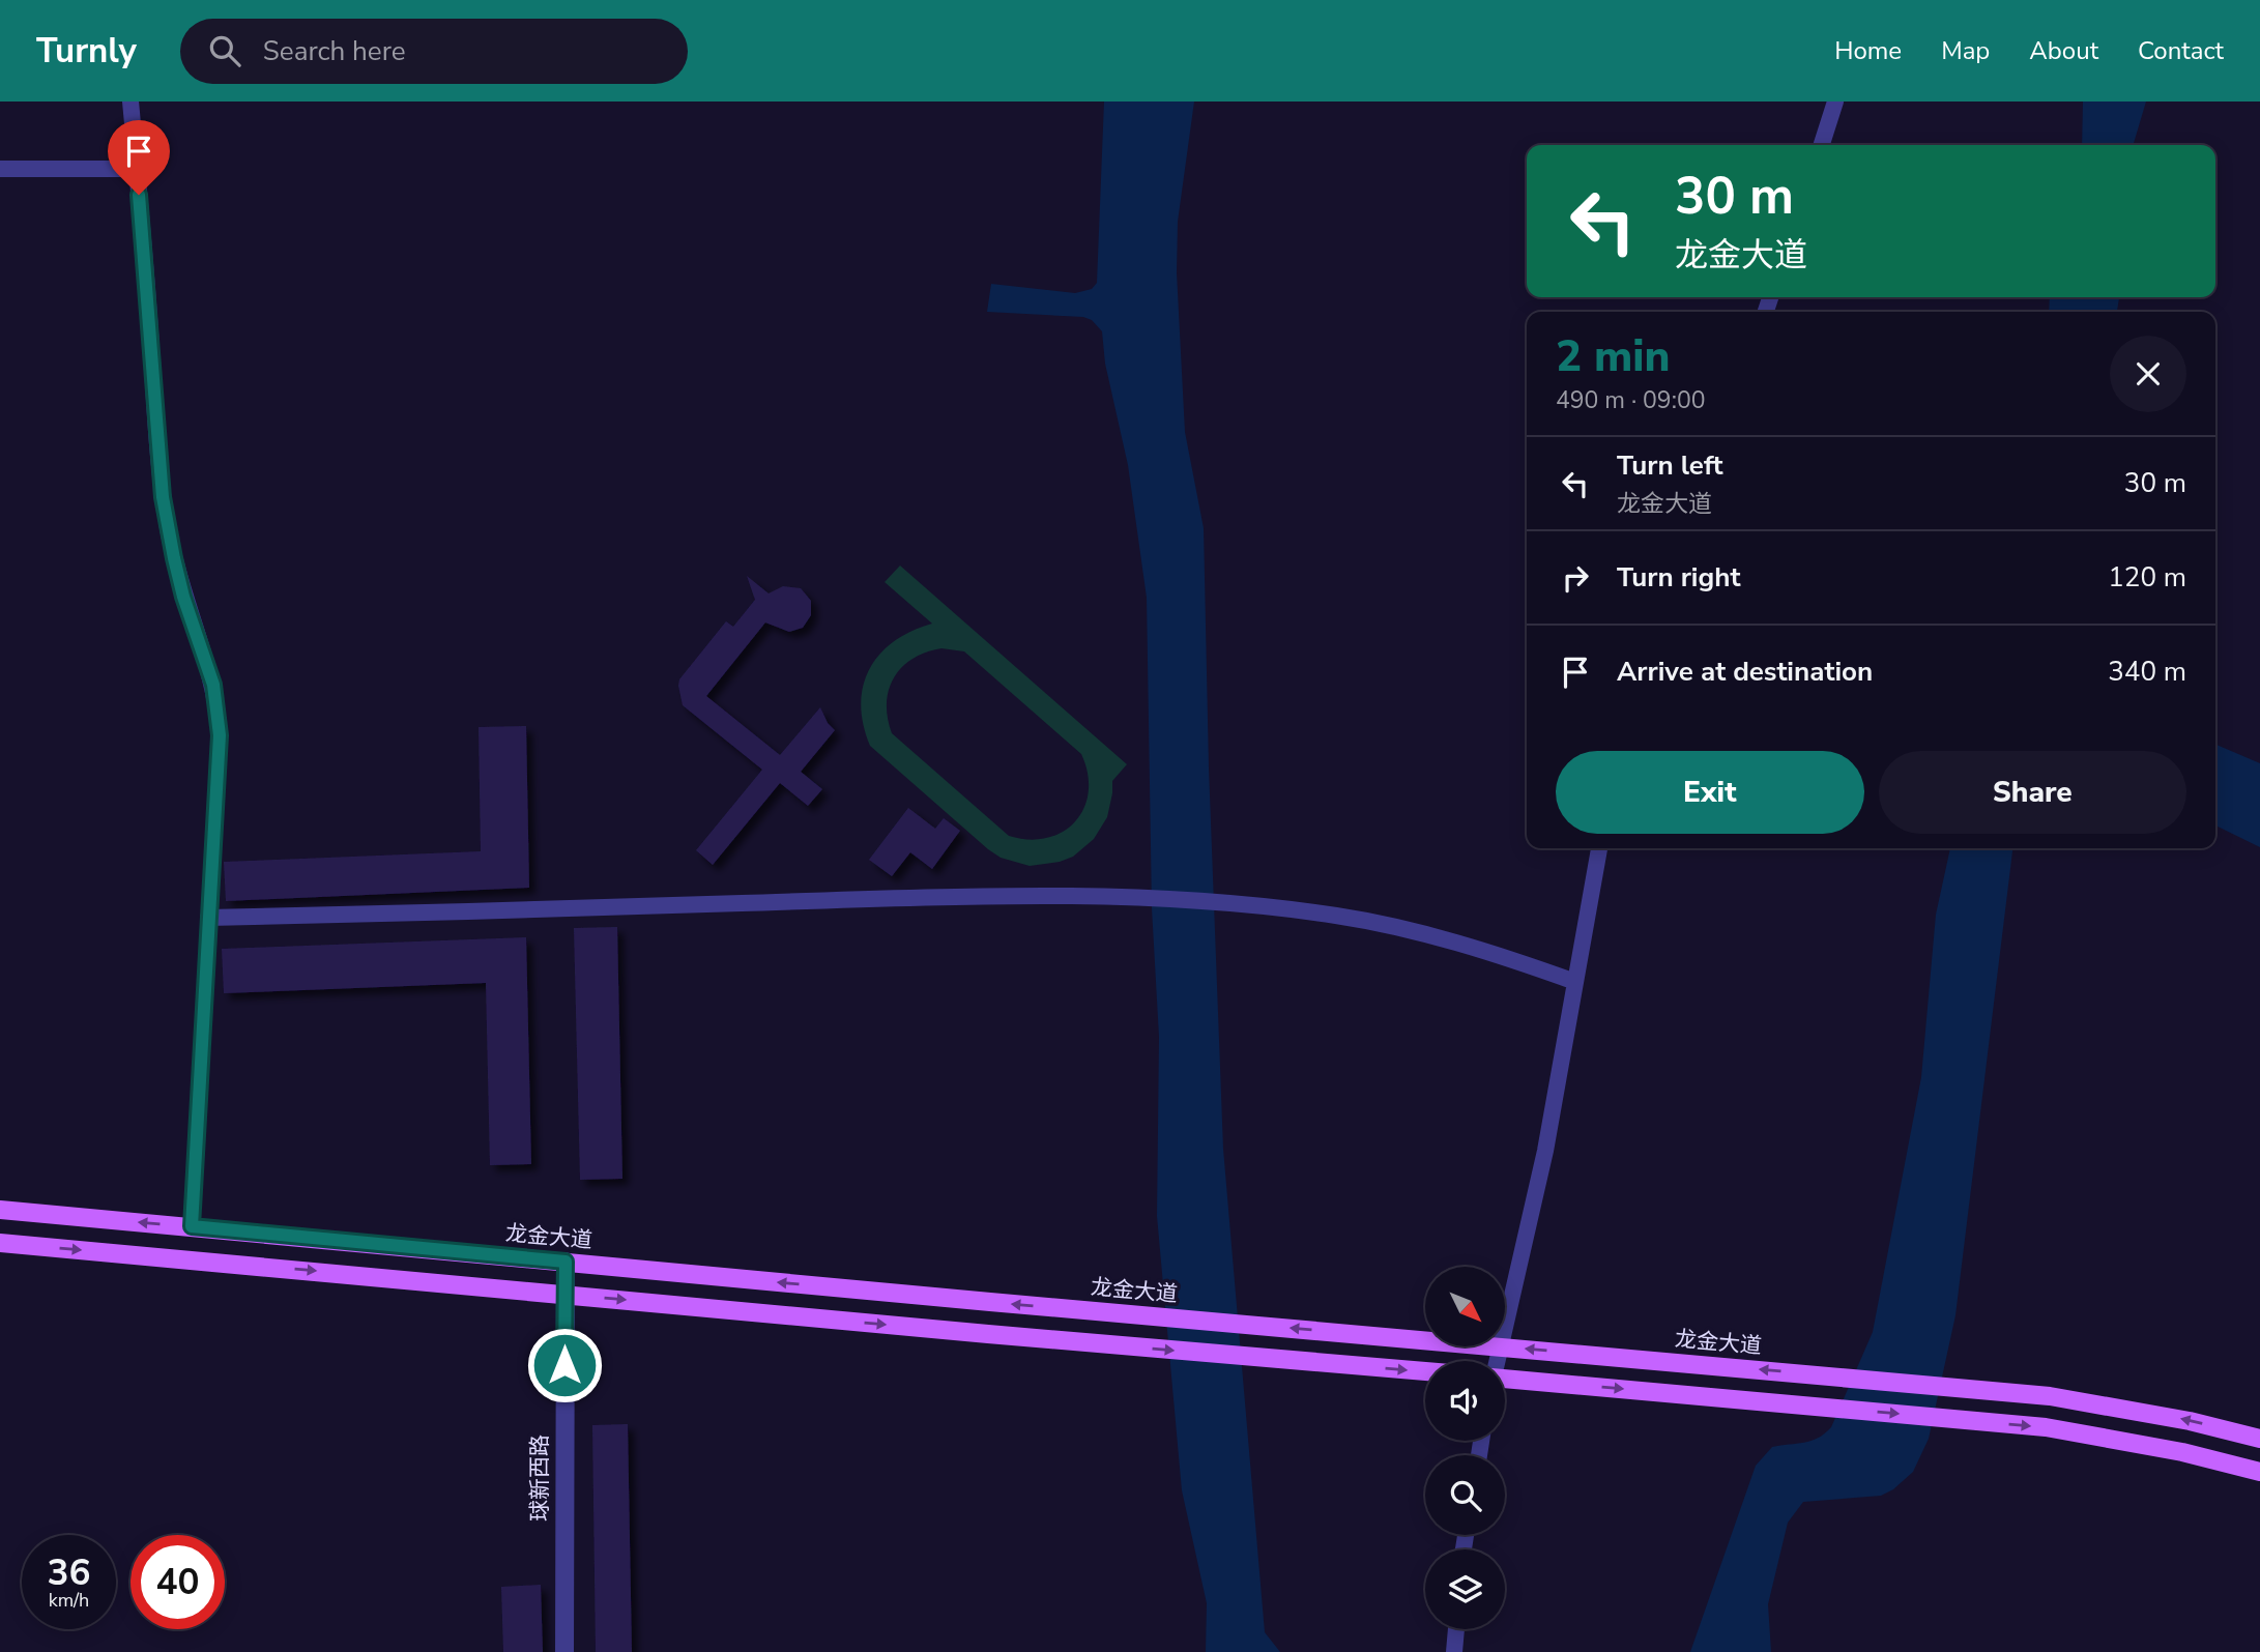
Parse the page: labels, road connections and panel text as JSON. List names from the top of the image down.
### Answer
{
  "streets": {
    "main road": ["龙金大道"],
    "street": ["球新西路"]
  },
  "crossings": [
    ["龙金大道", "球新西路"]
  ],
  "north": "bottom right",
  "page": {
    "header": "Turnly",
    "search": "Search here",
    "nav": [
      "Home",
      "Map",
      "About",
      "Contact"
    ],
    "turn": ["30 m", "龙金大道"],
    "heading": ["2 min", "490 m · 09:00"],
    "list": [
      {
        "name": "Turn left",
        "note": "龙金大道",
        "value": "30 m"
      },
      {
        "name": "Turn right",
        "value": "120 m"
      },
      {
        "name": "Arrive at destination",
        "value": "340 m"
      }
    ],
    "buttons": ["Exit", "Share"],
    "speed": "36 km/h",
    "limit": "40"
  }
}
